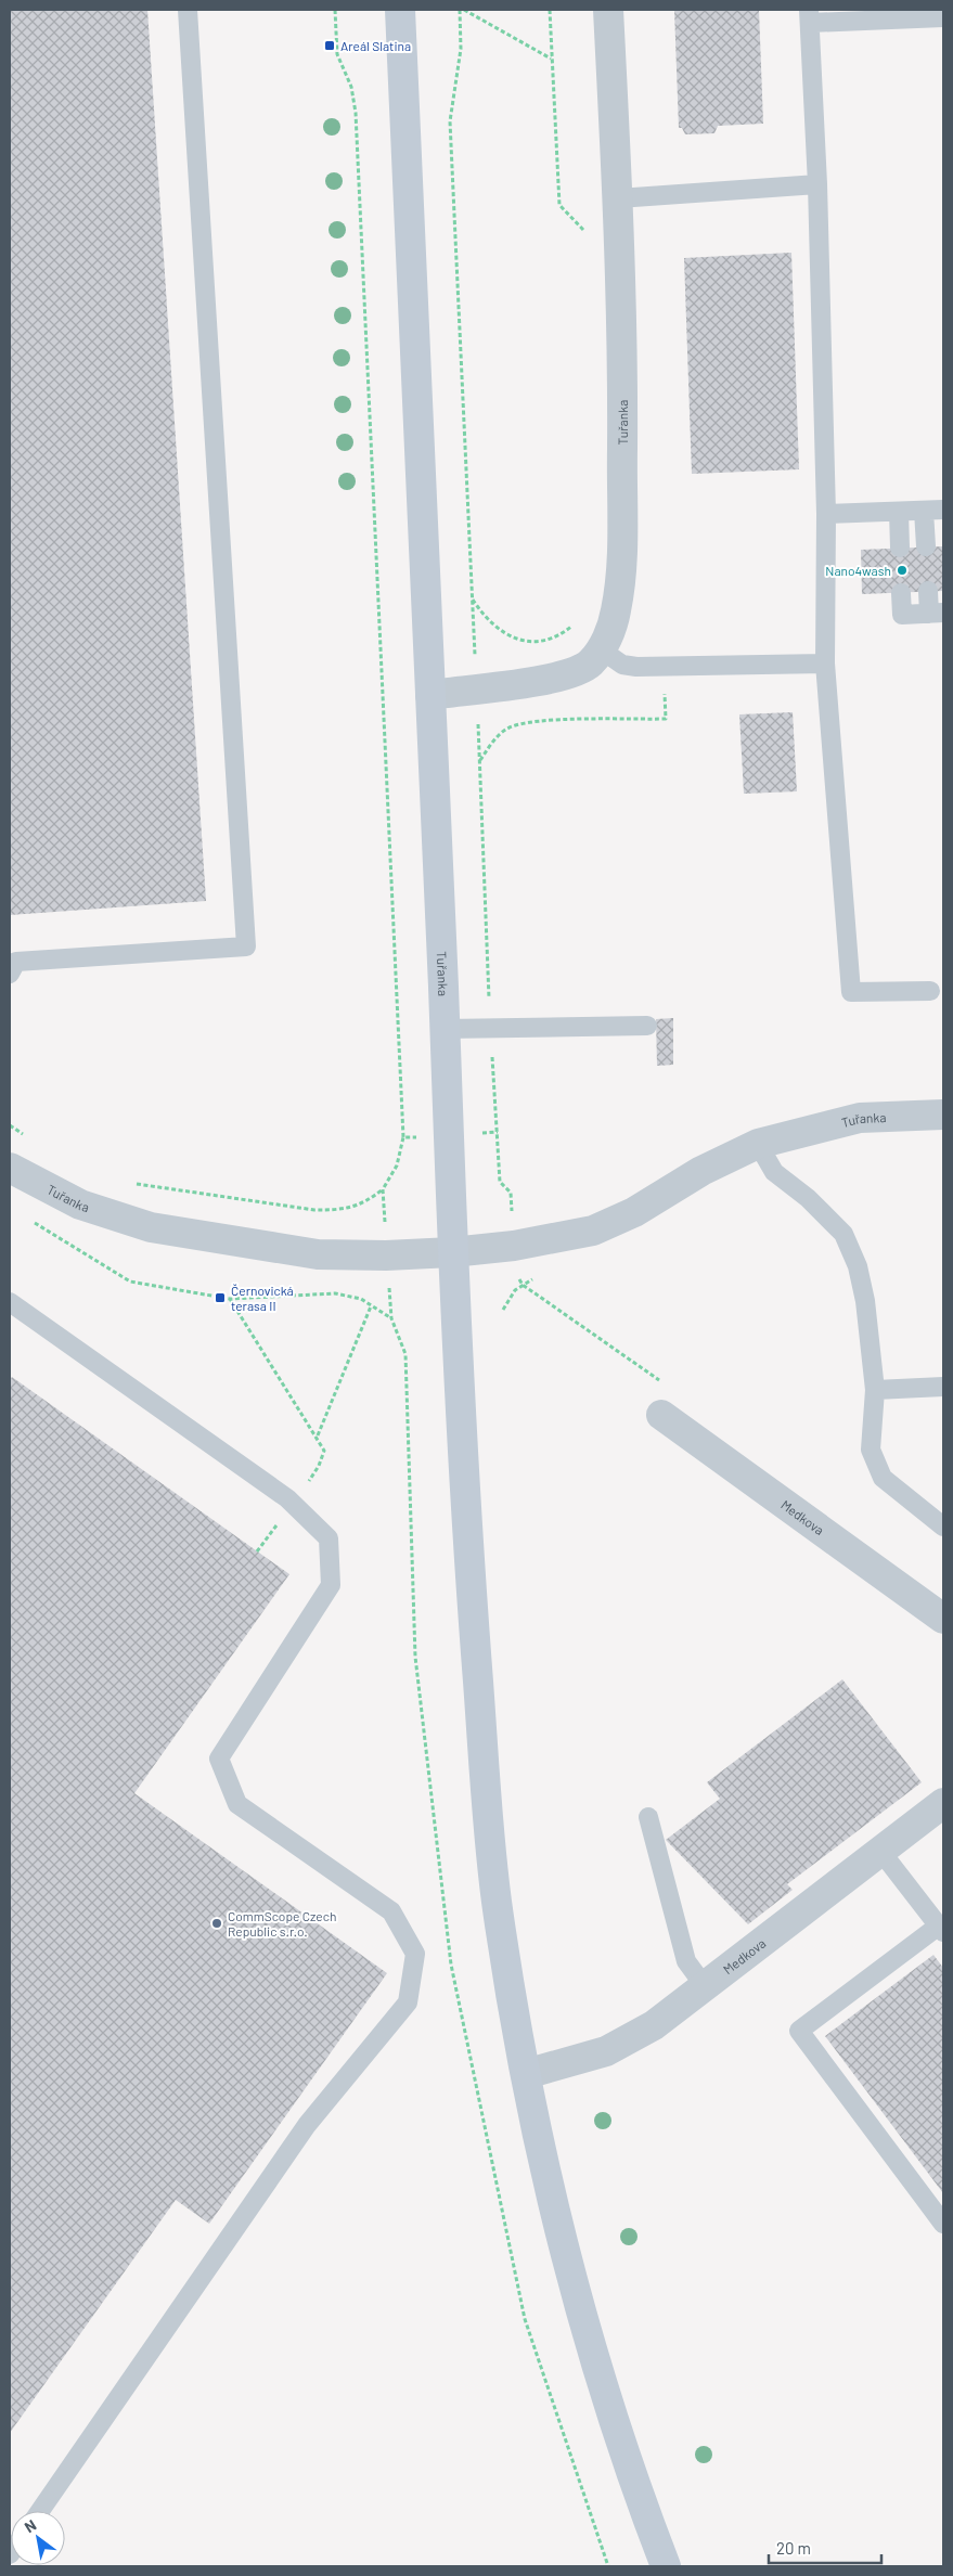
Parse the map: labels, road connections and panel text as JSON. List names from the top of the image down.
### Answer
{
  "streets": {
    "street": ["Tuřanka", "Medkova"]
  },
  "places": {
    "transit": ["Areál Slatina", "Černovická terasa II"],
    "other": ["Nano4wash", "CommScope Czech Republic s.r.o."]
  },
  "scale_bar": "20 m",
  "north": "top left"
}
